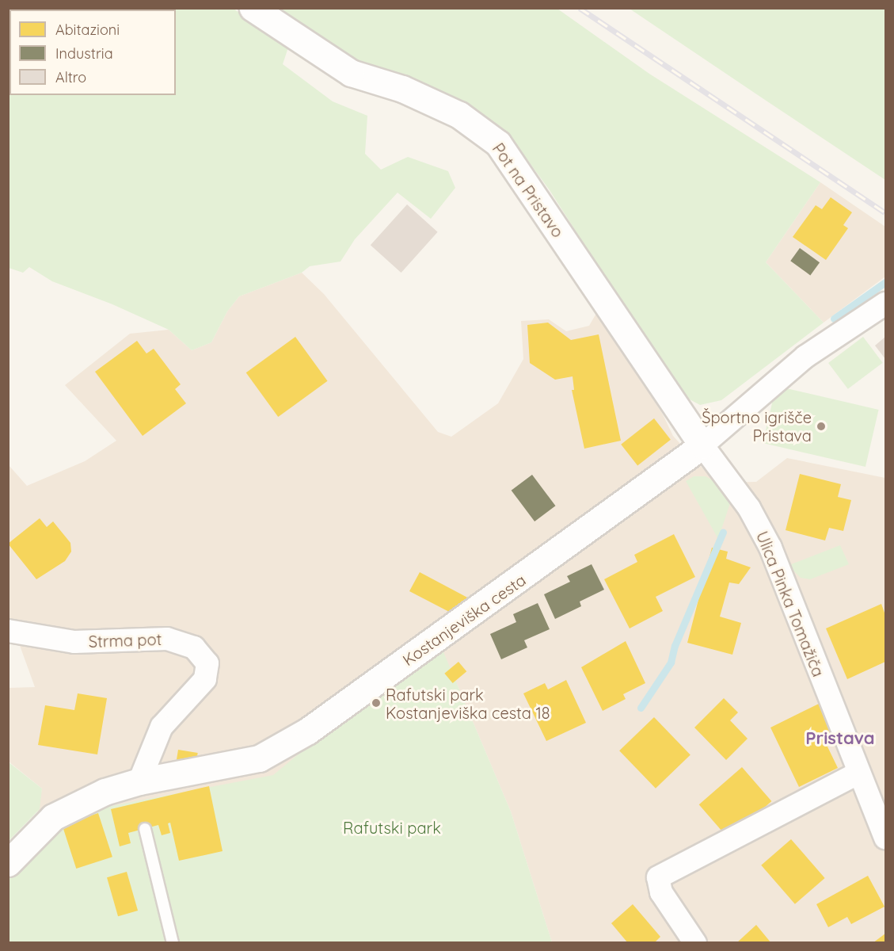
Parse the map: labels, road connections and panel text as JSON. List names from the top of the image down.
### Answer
{
  "streets": {
    "street": [
      "Pot na Pristavo",
      "Ulica Pinka Tomažiča",
      "Kostanjeviška cesta",
      "Strma pot"
    ]
  },
  "crossings": [
    ["Pot na Pristavo", "Ulica Pinka Tomažiča"],
    ["Pot na Pristavo", "Kostanjeviška cesta"],
    ["Ulica Pinka Tomažiča", "Kostanjeviška cesta"],
    ["Kostanjeviška cesta", "Strma pot"]
  ],
  "districts": ["Pristava"],
  "parks": ["Rafutski park"],
  "places": ["Športno igrišče Pristava", "Rafutski park Kostanjeviška cesta 18"],
  "legend": ["Abitazioni", "Industria", "Altro"]
}
